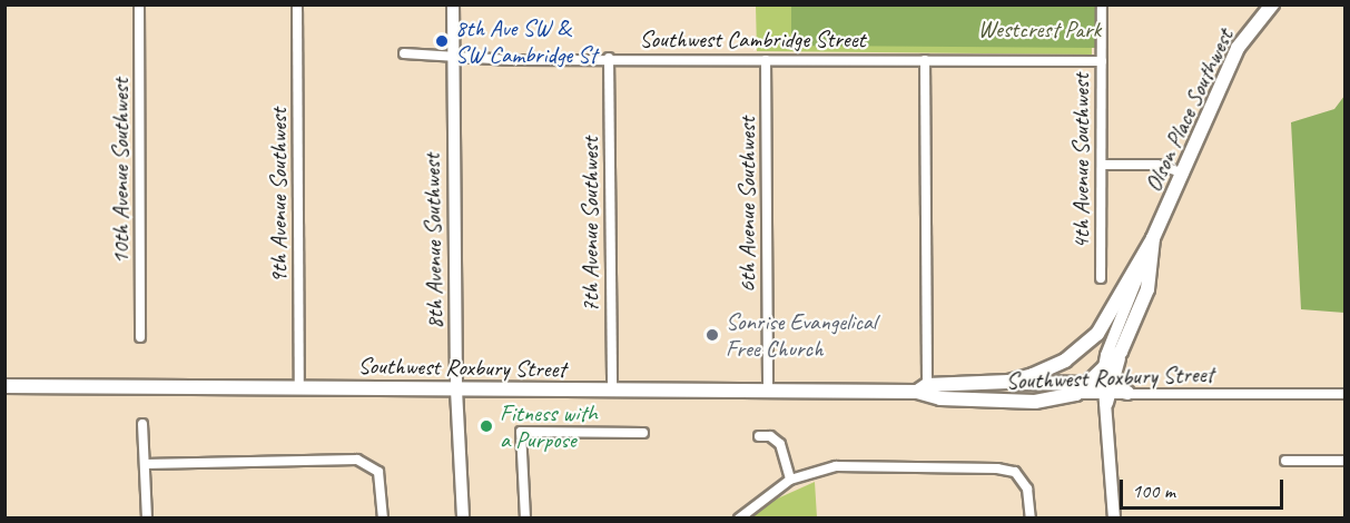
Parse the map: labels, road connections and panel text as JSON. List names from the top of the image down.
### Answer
{
  "streets": {
    "main road": ["Olson Place Southwest", "Southwest Roxbury Street"],
    "street": [
      "Southwest Cambridge Street",
      "4th Avenue Southwest",
      "10th Avenue Southwest",
      "9th Avenue Southwest",
      "6th Avenue Southwest",
      "7th Avenue Southwest",
      "8th Avenue Southwest"
    ]
  },
  "crossings": [
    ["Southwest Cambridge Street", "4th Avenue Southwest"],
    ["Southwest Cambridge Street", "6th Avenue Southwest"],
    ["Southwest Cambridge Street", "7th Avenue Southwest"],
    ["Southwest Cambridge Street", "8th Avenue Southwest"],
    ["Olson Place Southwest", "Southwest Roxbury Street"],
    ["9th Avenue Southwest", "Southwest Roxbury Street"],
    ["6th Avenue Southwest", "Southwest Roxbury Street"],
    ["7th Avenue Southwest", "Southwest Roxbury Street"],
    ["8th Avenue Southwest", "Southwest Roxbury Street"]
  ],
  "parks": ["Westcrest Park"],
  "places": ["8th Ave SW & SW Cambridge St", "Sonrise Evangelical Free Church", "Fitness with a Purpose"],
  "scale_bar": "100 m"
}
